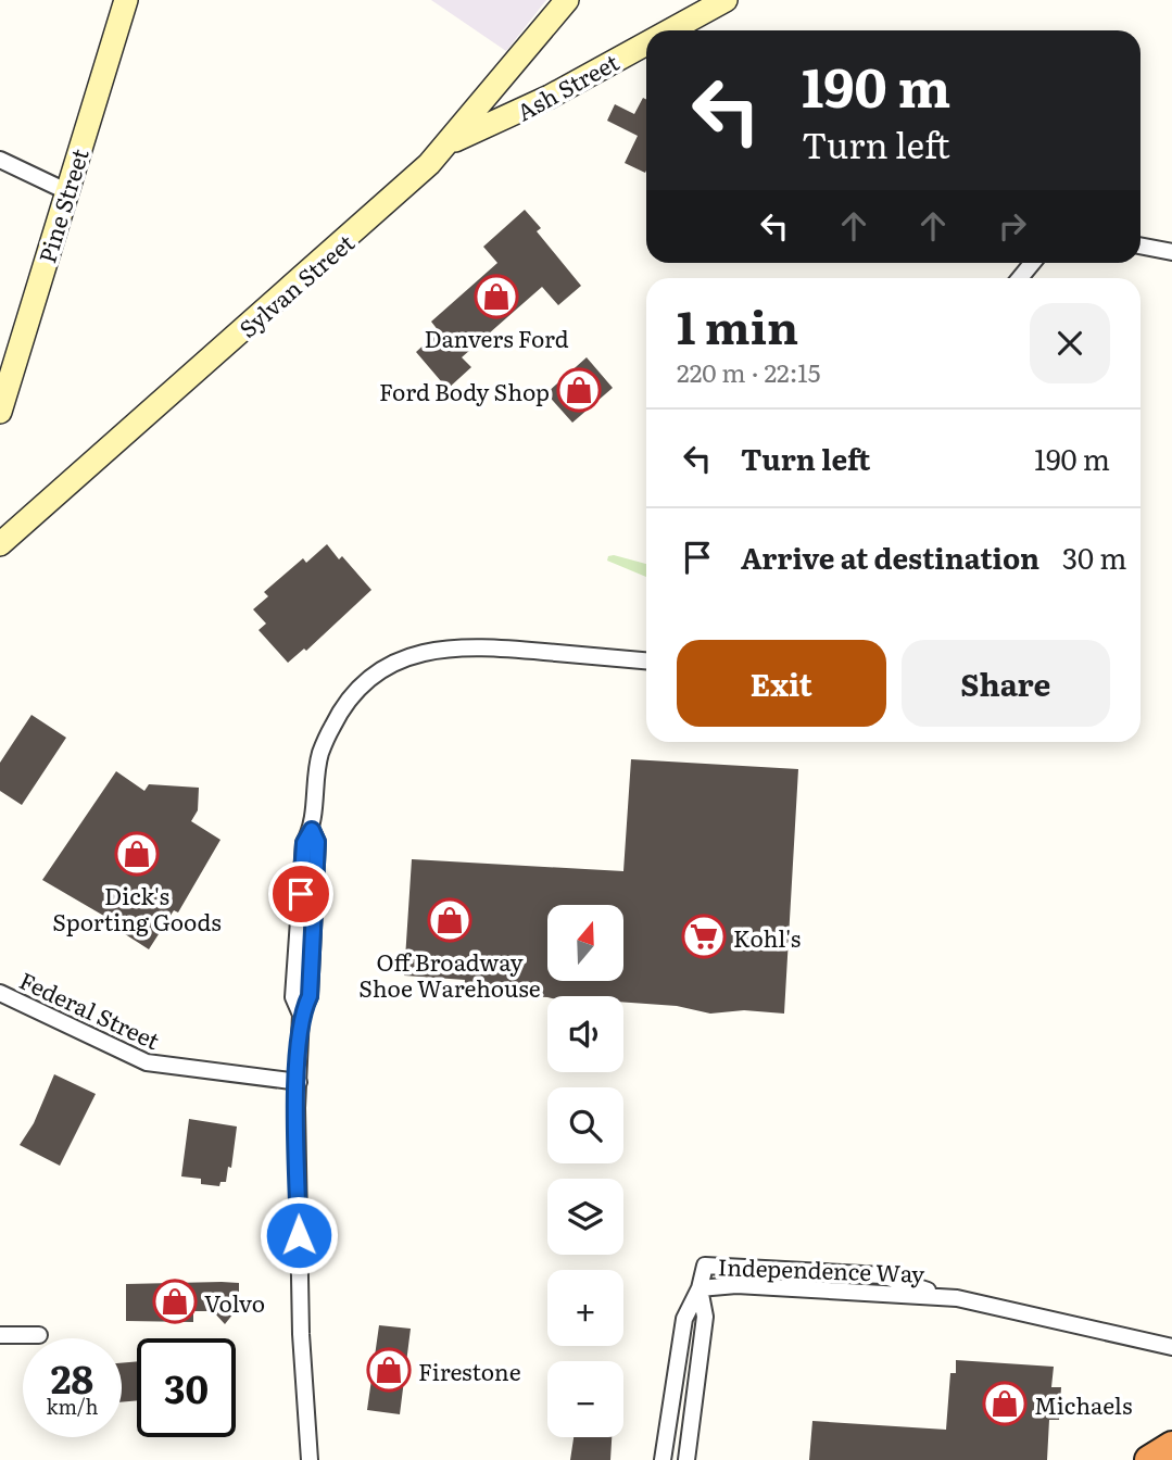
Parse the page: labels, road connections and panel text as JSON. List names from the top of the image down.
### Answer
{
  "streets": {
    "main road": ["Ash Street", "Pine Street", "Sylvan Street"],
    "street": ["Federal Street", "Independence Way"]
  },
  "crossings": [
    ["Ash Street", "Sylvan Street"]
  ],
  "places": {
    "shop": [
      "Danvers Ford",
      "Ford Body Shop",
      "Dick's Sporting Goods",
      "Off Broadway Shoe Warehouse",
      "Volvo",
      "Firestone",
      "Michaels"
    ],
    "supermarket": ["Kohl's"]
  },
  "north": "top",
  "page": {
    "turn": ["190 m", "Turn left"],
    "heading": ["1 min", "220 m · 22:15"],
    "list": [
      {
        "name": "Turn left",
        "value": "190 m"
      },
      {
        "name": "Arrive at destination",
        "value": "30 m"
      }
    ],
    "buttons": ["Exit", "Share"],
    "map_buttons": ["+", "−"],
    "speed": "28 km/h",
    "limit": "30"
  }
}
